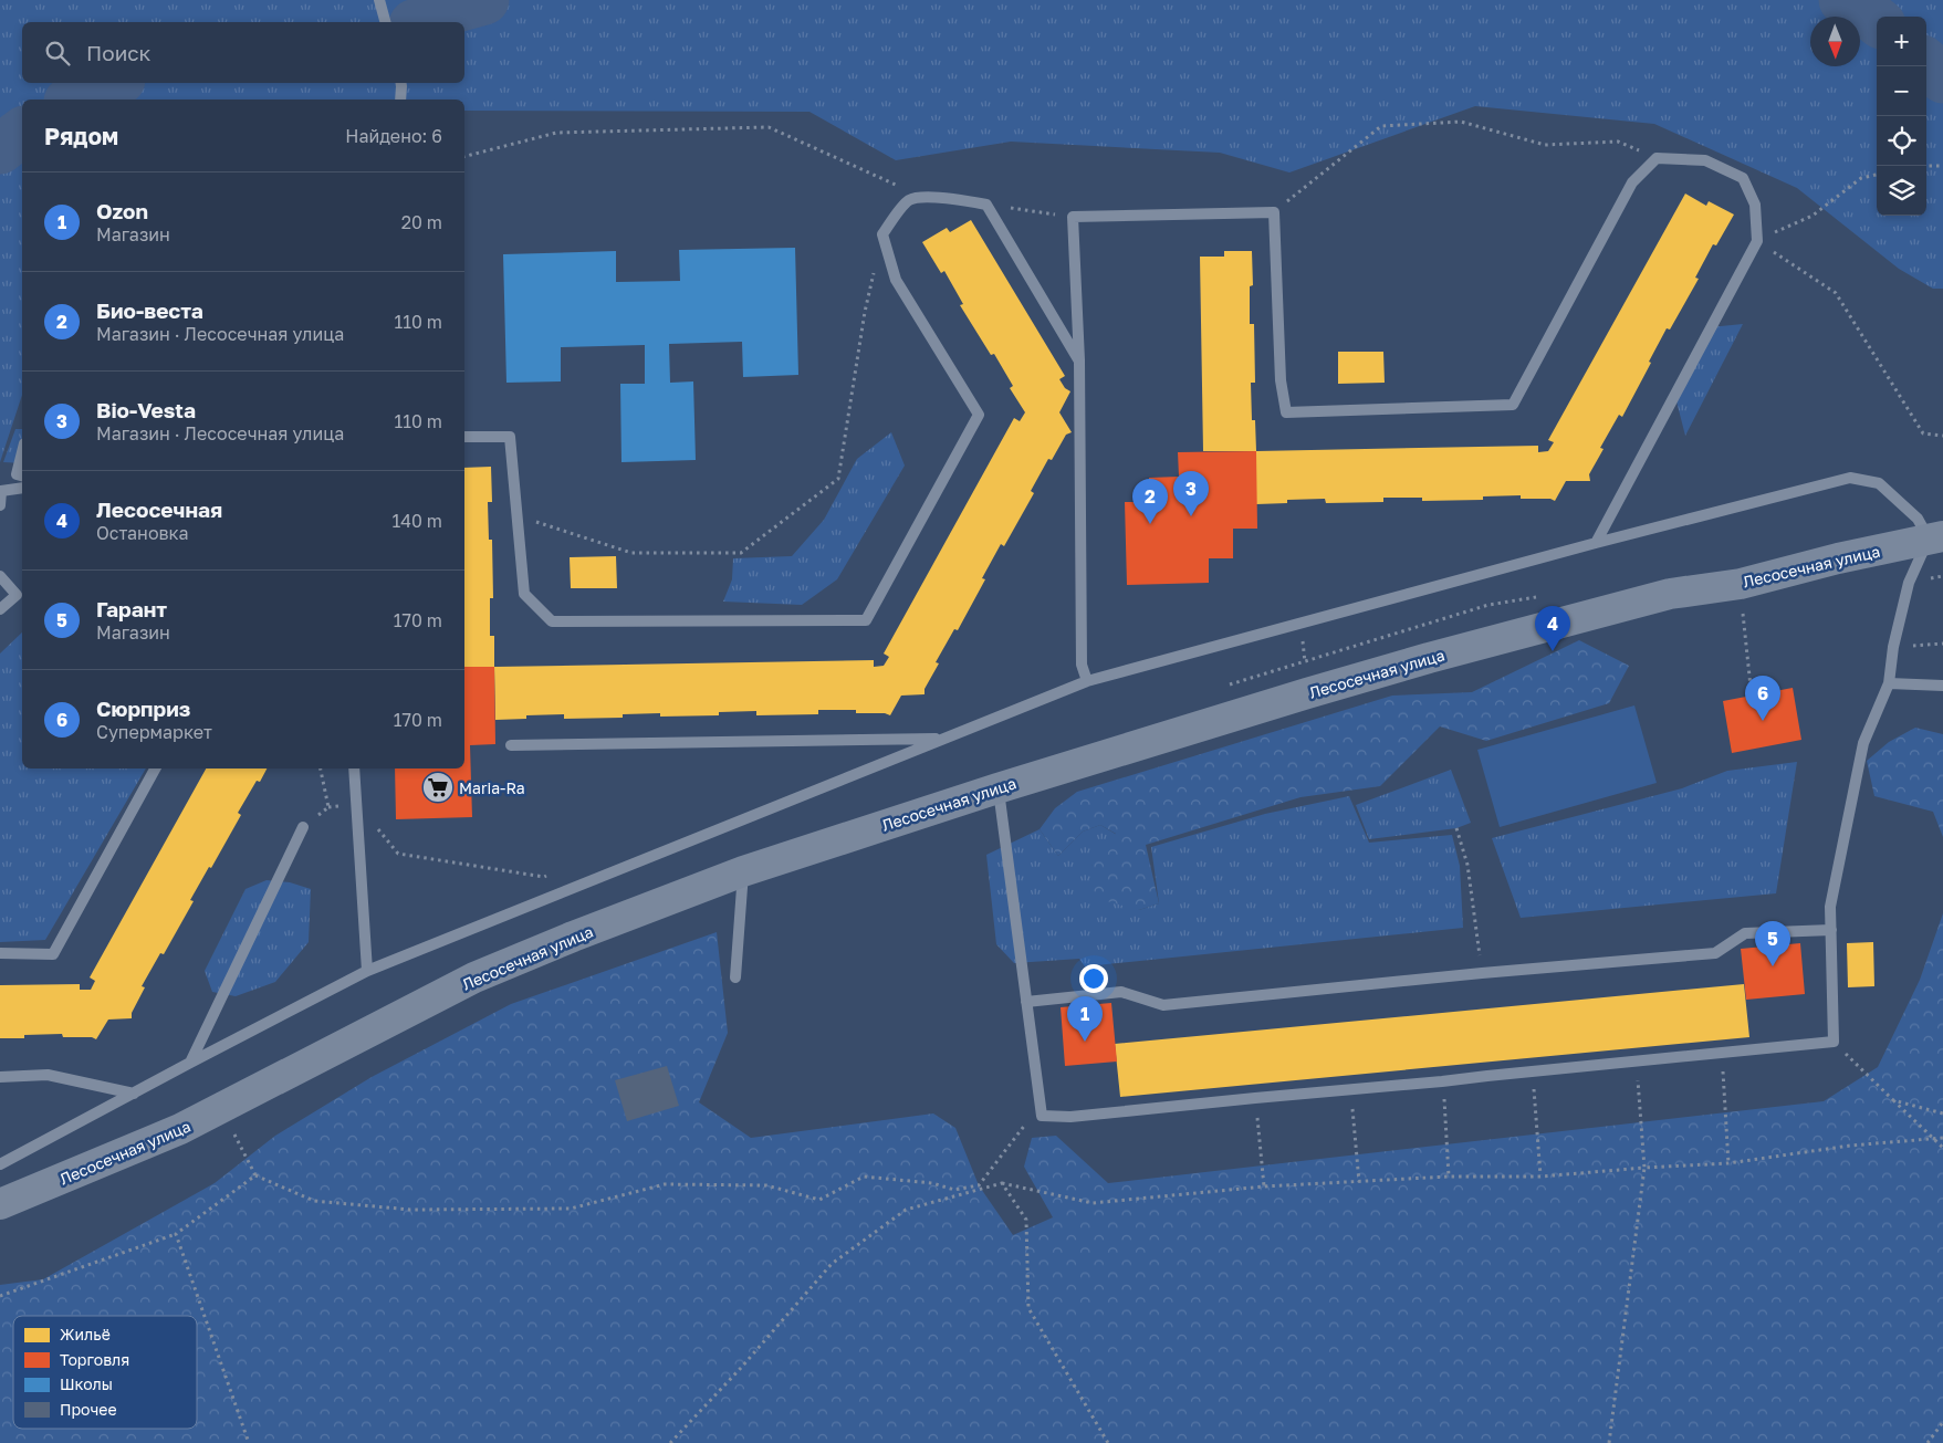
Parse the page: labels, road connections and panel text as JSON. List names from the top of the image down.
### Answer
{
  "streets": {
    "street": ["Лесосечная улица"]
  },
  "places": {
    "supermarket": ["Maria-Ra"]
  },
  "legend": [
    "Жильё",
    "Торговля",
    "Школы",
    "Прочее"
  ],
  "north": "bottom",
  "page": {
    "map_buttons": ["+", "−"],
    "search": "Поиск",
    "heading": ["Рядом", "Найдено: 6"],
    "list": [
      {
        "mark": "1",
        "name": "Ozon",
        "note": "Магазин",
        "value": "20 m"
      },
      {
        "mark": "2",
        "name": "Био-веста",
        "note": "Магазин · Лесосечная улица",
        "value": "110 m"
      },
      {
        "mark": "3",
        "name": "Bio-Vesta",
        "note": "Магазин · Лесосечная улица",
        "value": "110 m"
      },
      {
        "mark": "4",
        "name": "Лесосечная",
        "note": "Остановка",
        "value": "140 m"
      },
      {
        "mark": "5",
        "name": "Гарант",
        "note": "Магазин",
        "value": "170 m"
      },
      {
        "mark": "6",
        "name": "Сюрприз",
        "note": "Супермаркет",
        "value": "170 m"
      }
    ],
    "pins": [
      "3",
      "2",
      "4",
      "6",
      "5",
      "1"
    ]
  }
}
